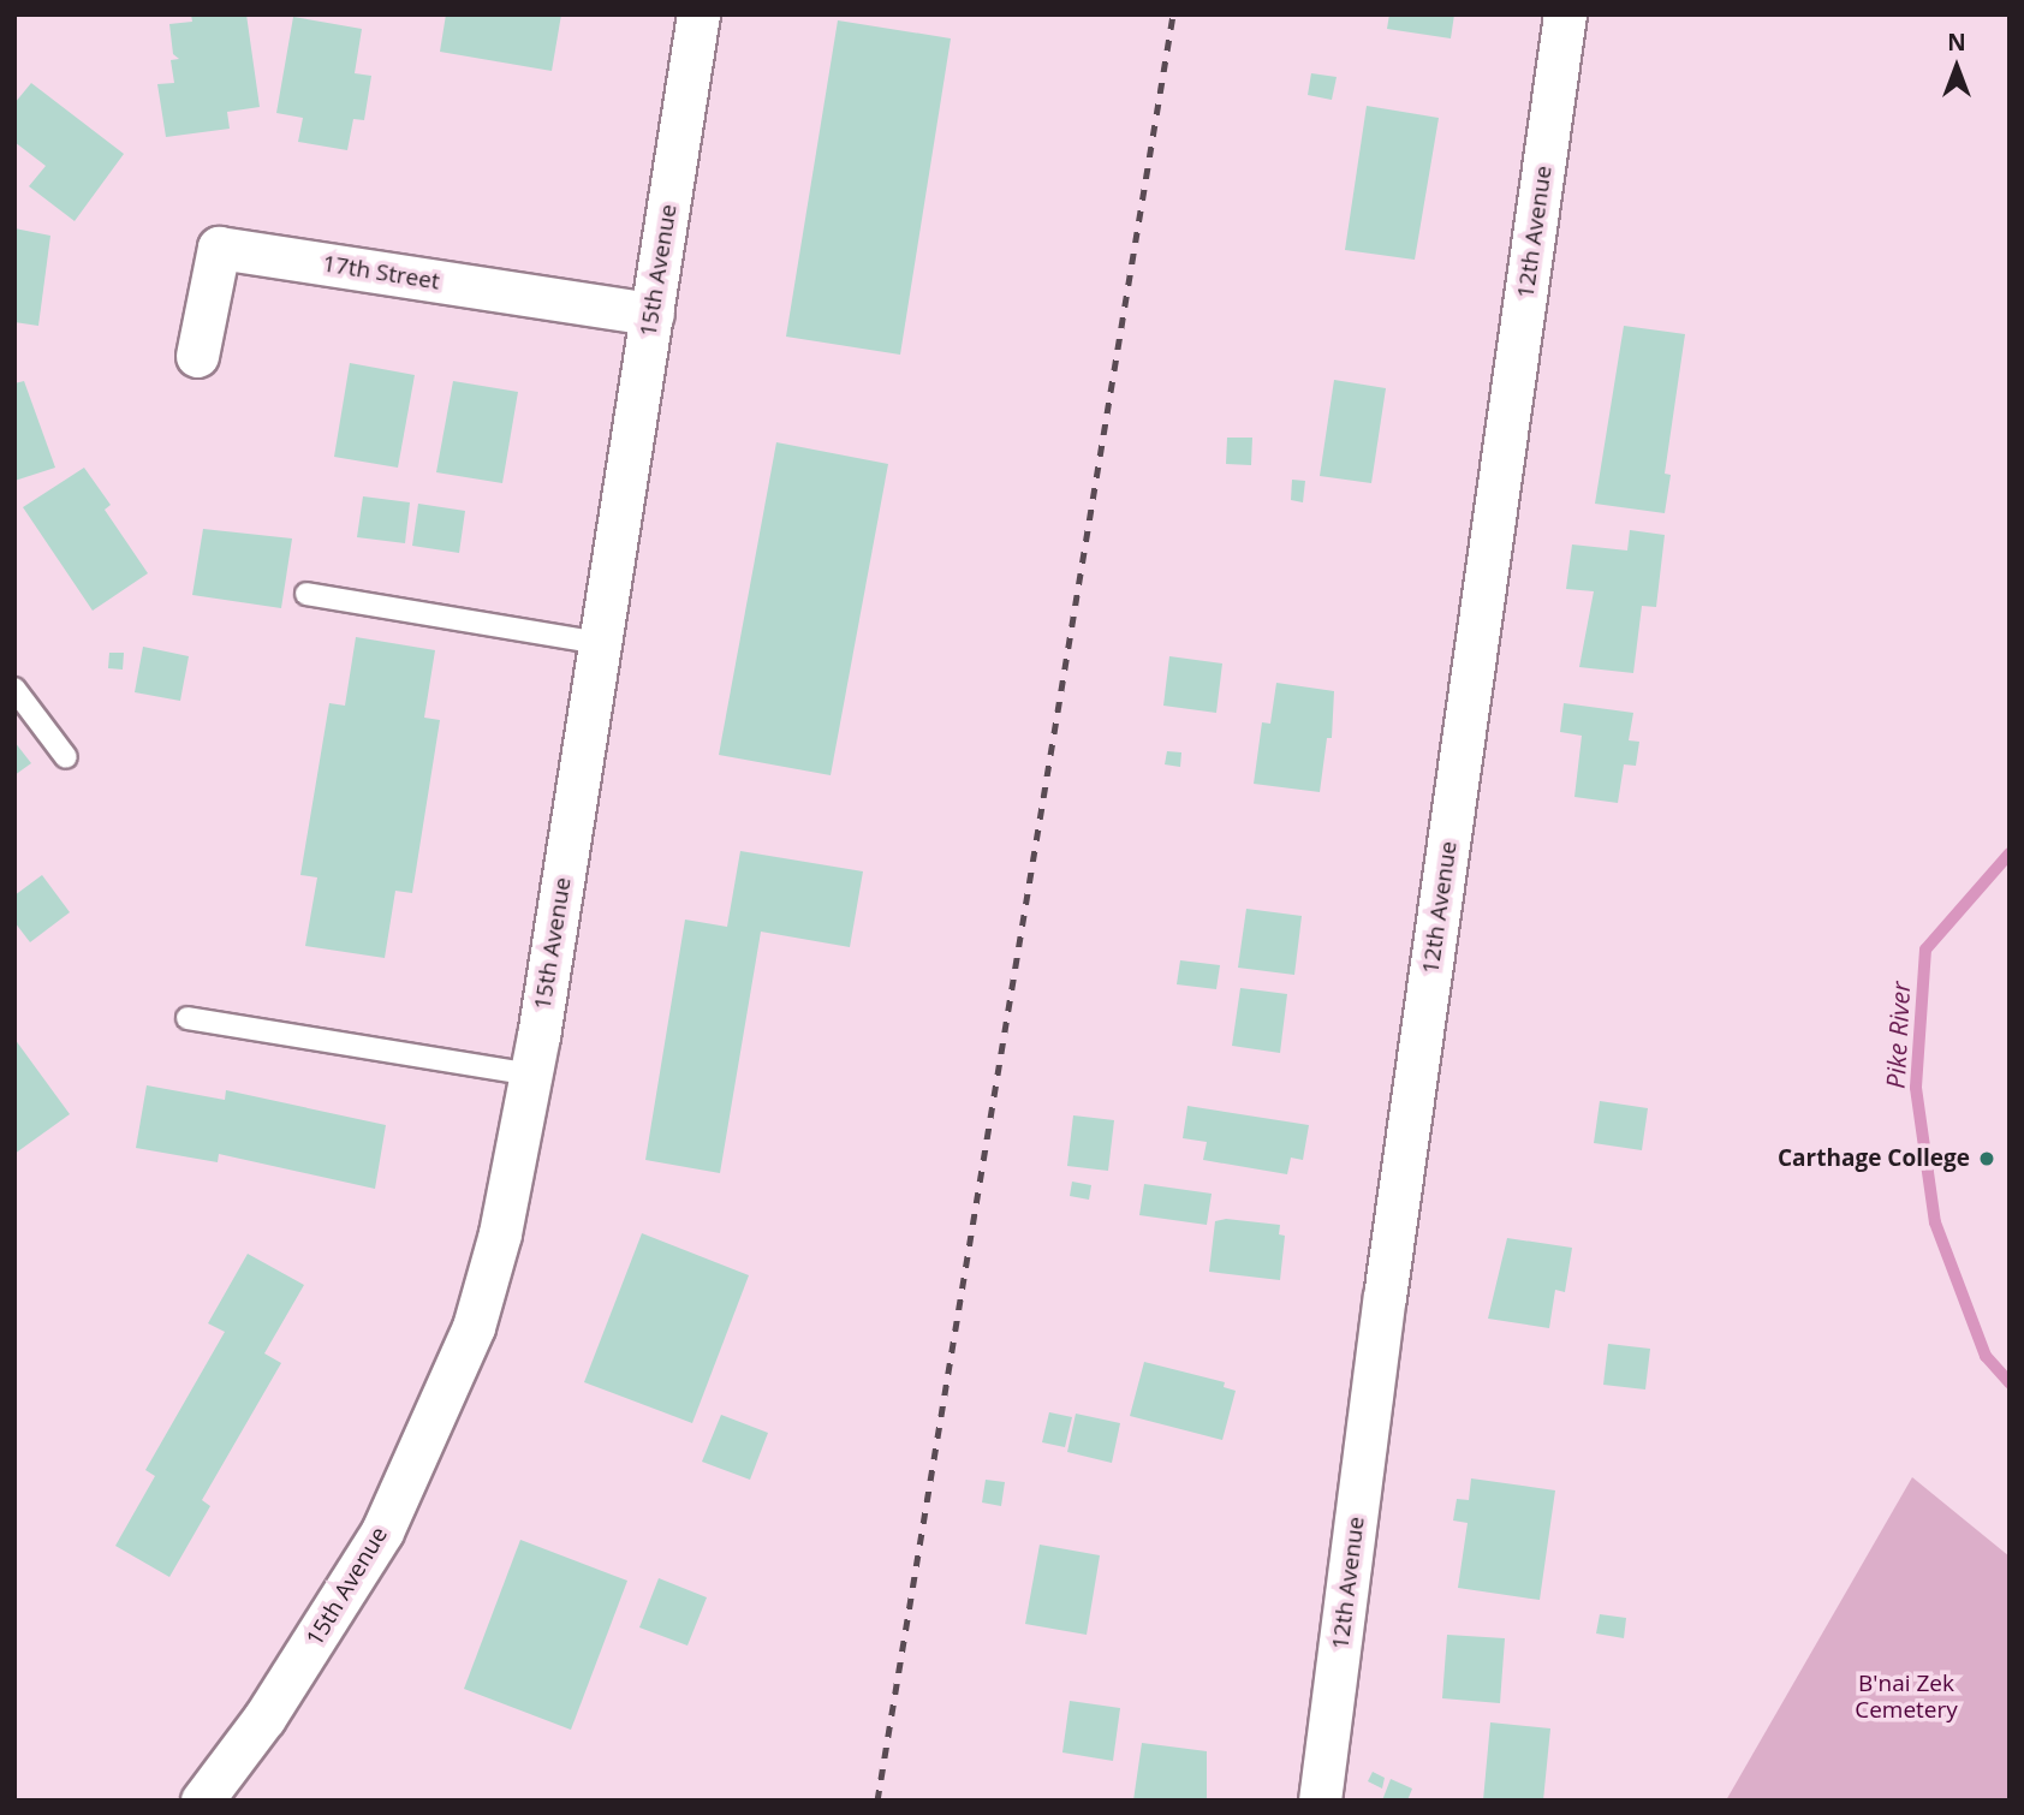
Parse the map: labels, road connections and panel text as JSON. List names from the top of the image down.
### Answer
{
  "streets": {
    "street": ["12th Avenue", "15th Avenue", "17th Street"]
  },
  "crossings": [
    ["15th Avenue", "17th Street"]
  ],
  "water": ["Pike River"],
  "parks": ["B'nai Zek Cemetery"],
  "places": ["Carthage College"],
  "north": "top"
}
